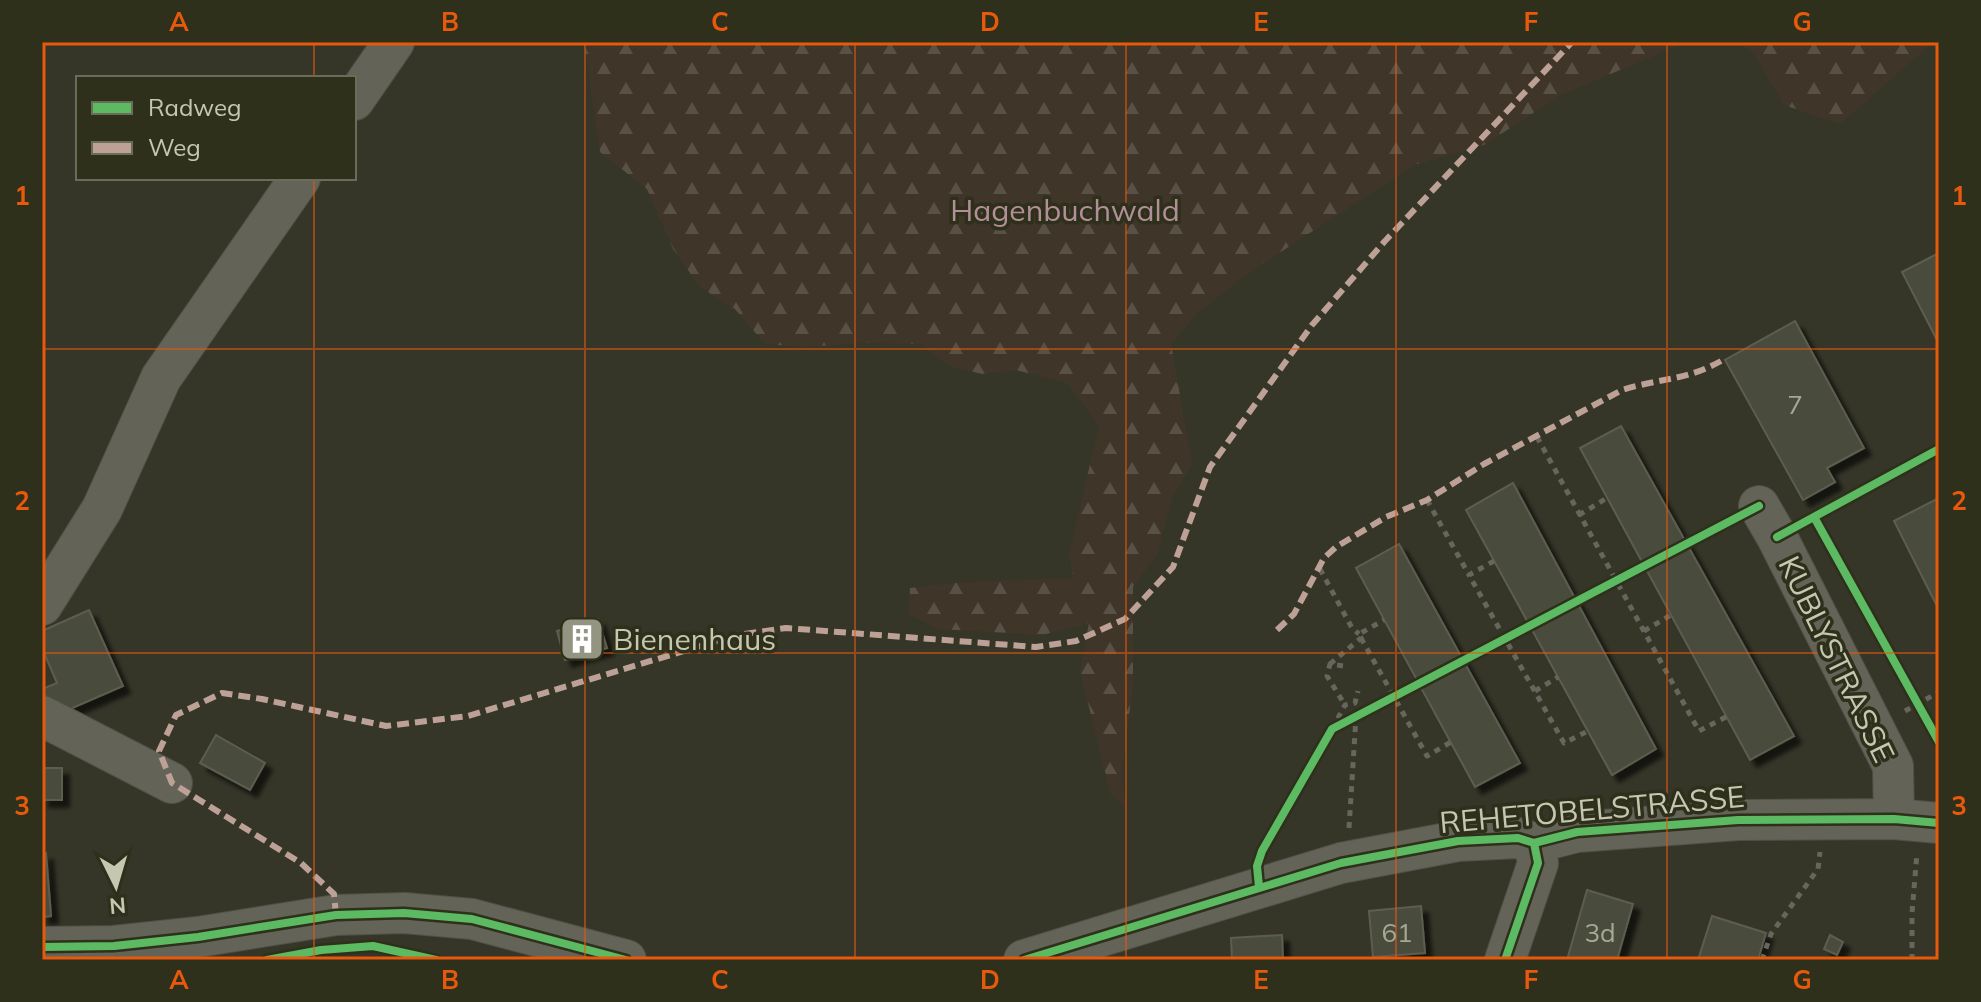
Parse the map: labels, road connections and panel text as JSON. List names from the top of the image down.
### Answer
{
  "streets": {
    "street": ["KUBLYSTRASSE", "REHETOBELSTRASSE"]
  },
  "crossings": [
    ["KUBLYSTRASSE", "REHETOBELSTRASSE"]
  ],
  "parks": ["Hagenbuchwald"],
  "places": {
    "building": ["Bienenhaus"]
  },
  "house_numbers": ["7", "61", "3d"],
  "legend": ["Radweg", "Weg"],
  "north": "bottom",
  "grid": {
    "columns": [
      "A",
      "B",
      "C",
      "D",
      "E",
      "F",
      "G"
    ],
    "rows": ["1", "2", "3"]
  }
}
